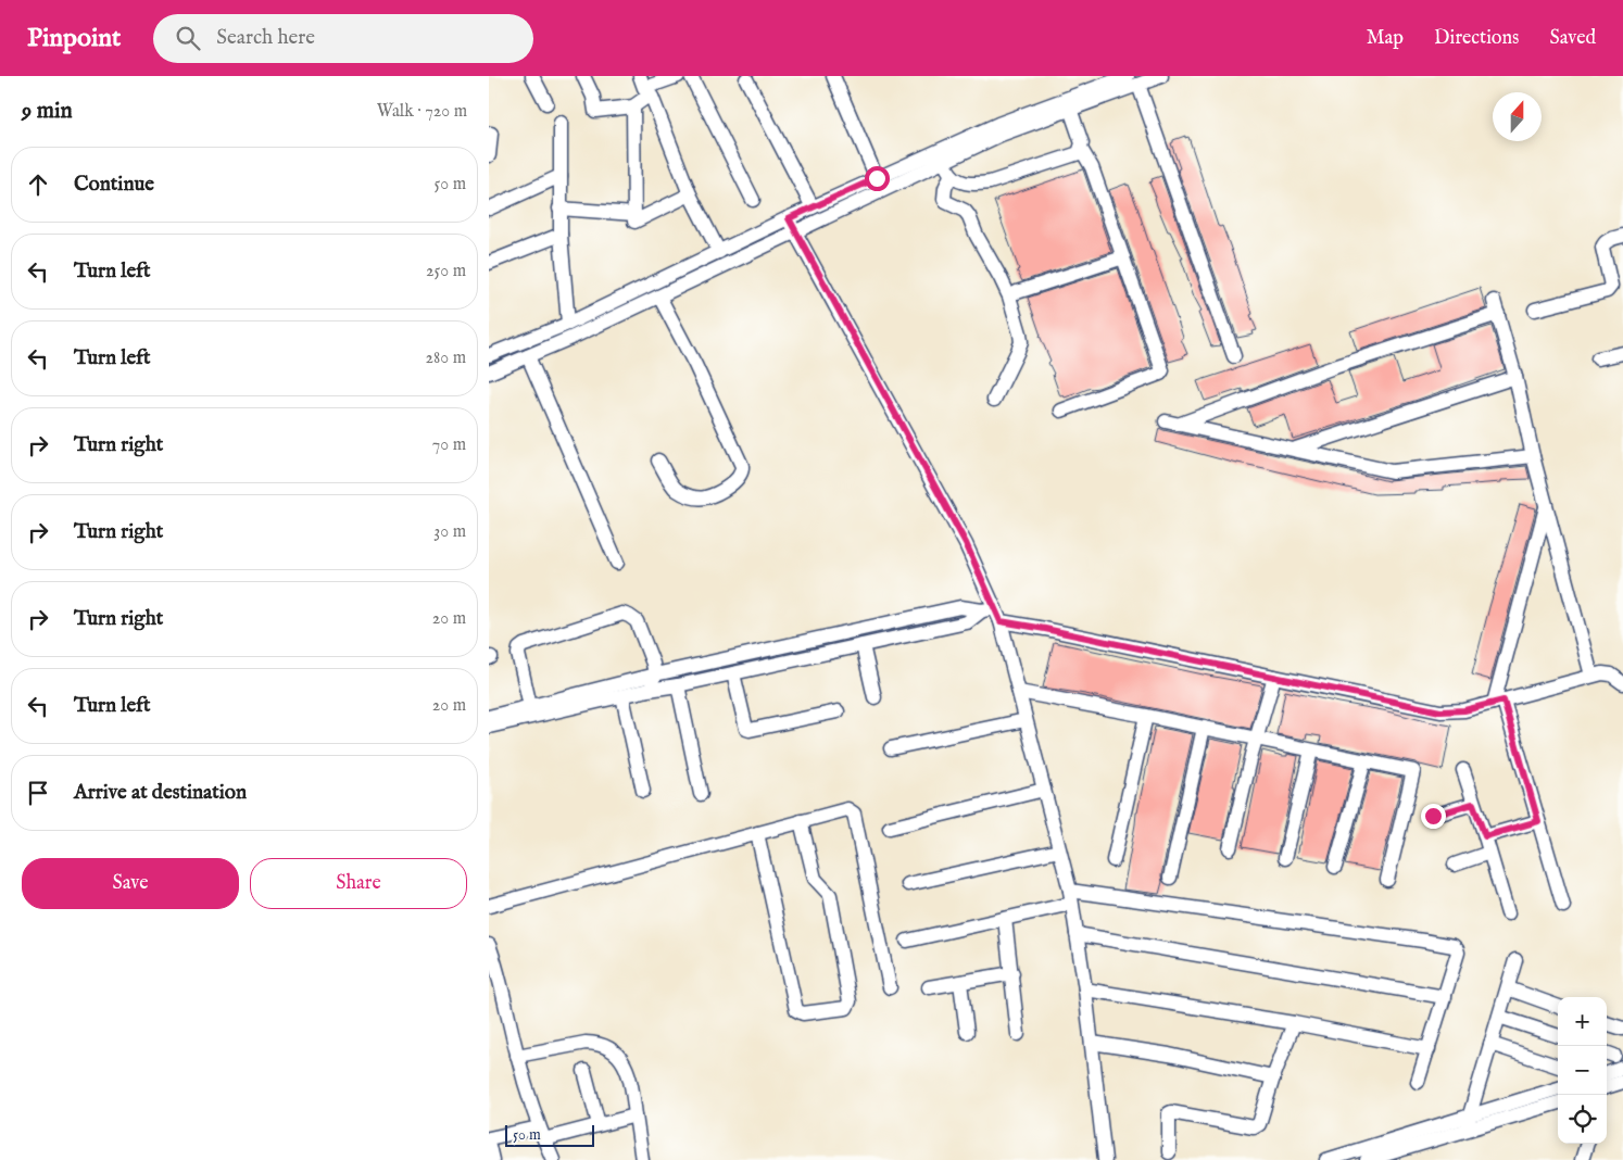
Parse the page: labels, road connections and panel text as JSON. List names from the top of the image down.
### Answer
{
  "scale_bar": "50 m",
  "north": "top",
  "page": {
    "header": "Pinpoint",
    "search": "Search here",
    "nav": ["Map", "Directions", "Saved"],
    "heading": ["9 min", "Walk · 720 m"],
    "list": [
      ["Continue", "50 m"],
      ["Turn left", "250 m"],
      ["Turn left", "280 m"],
      ["Turn right", "70 m"],
      ["Turn right", "30 m"],
      ["Turn right", "20 m"],
      ["Turn left", "20 m"],
      "Arrive at destination"
    ],
    "buttons": ["Save", "Share"],
    "map_buttons": ["+", "−"],
    "scale": "50 m"
  }
}
